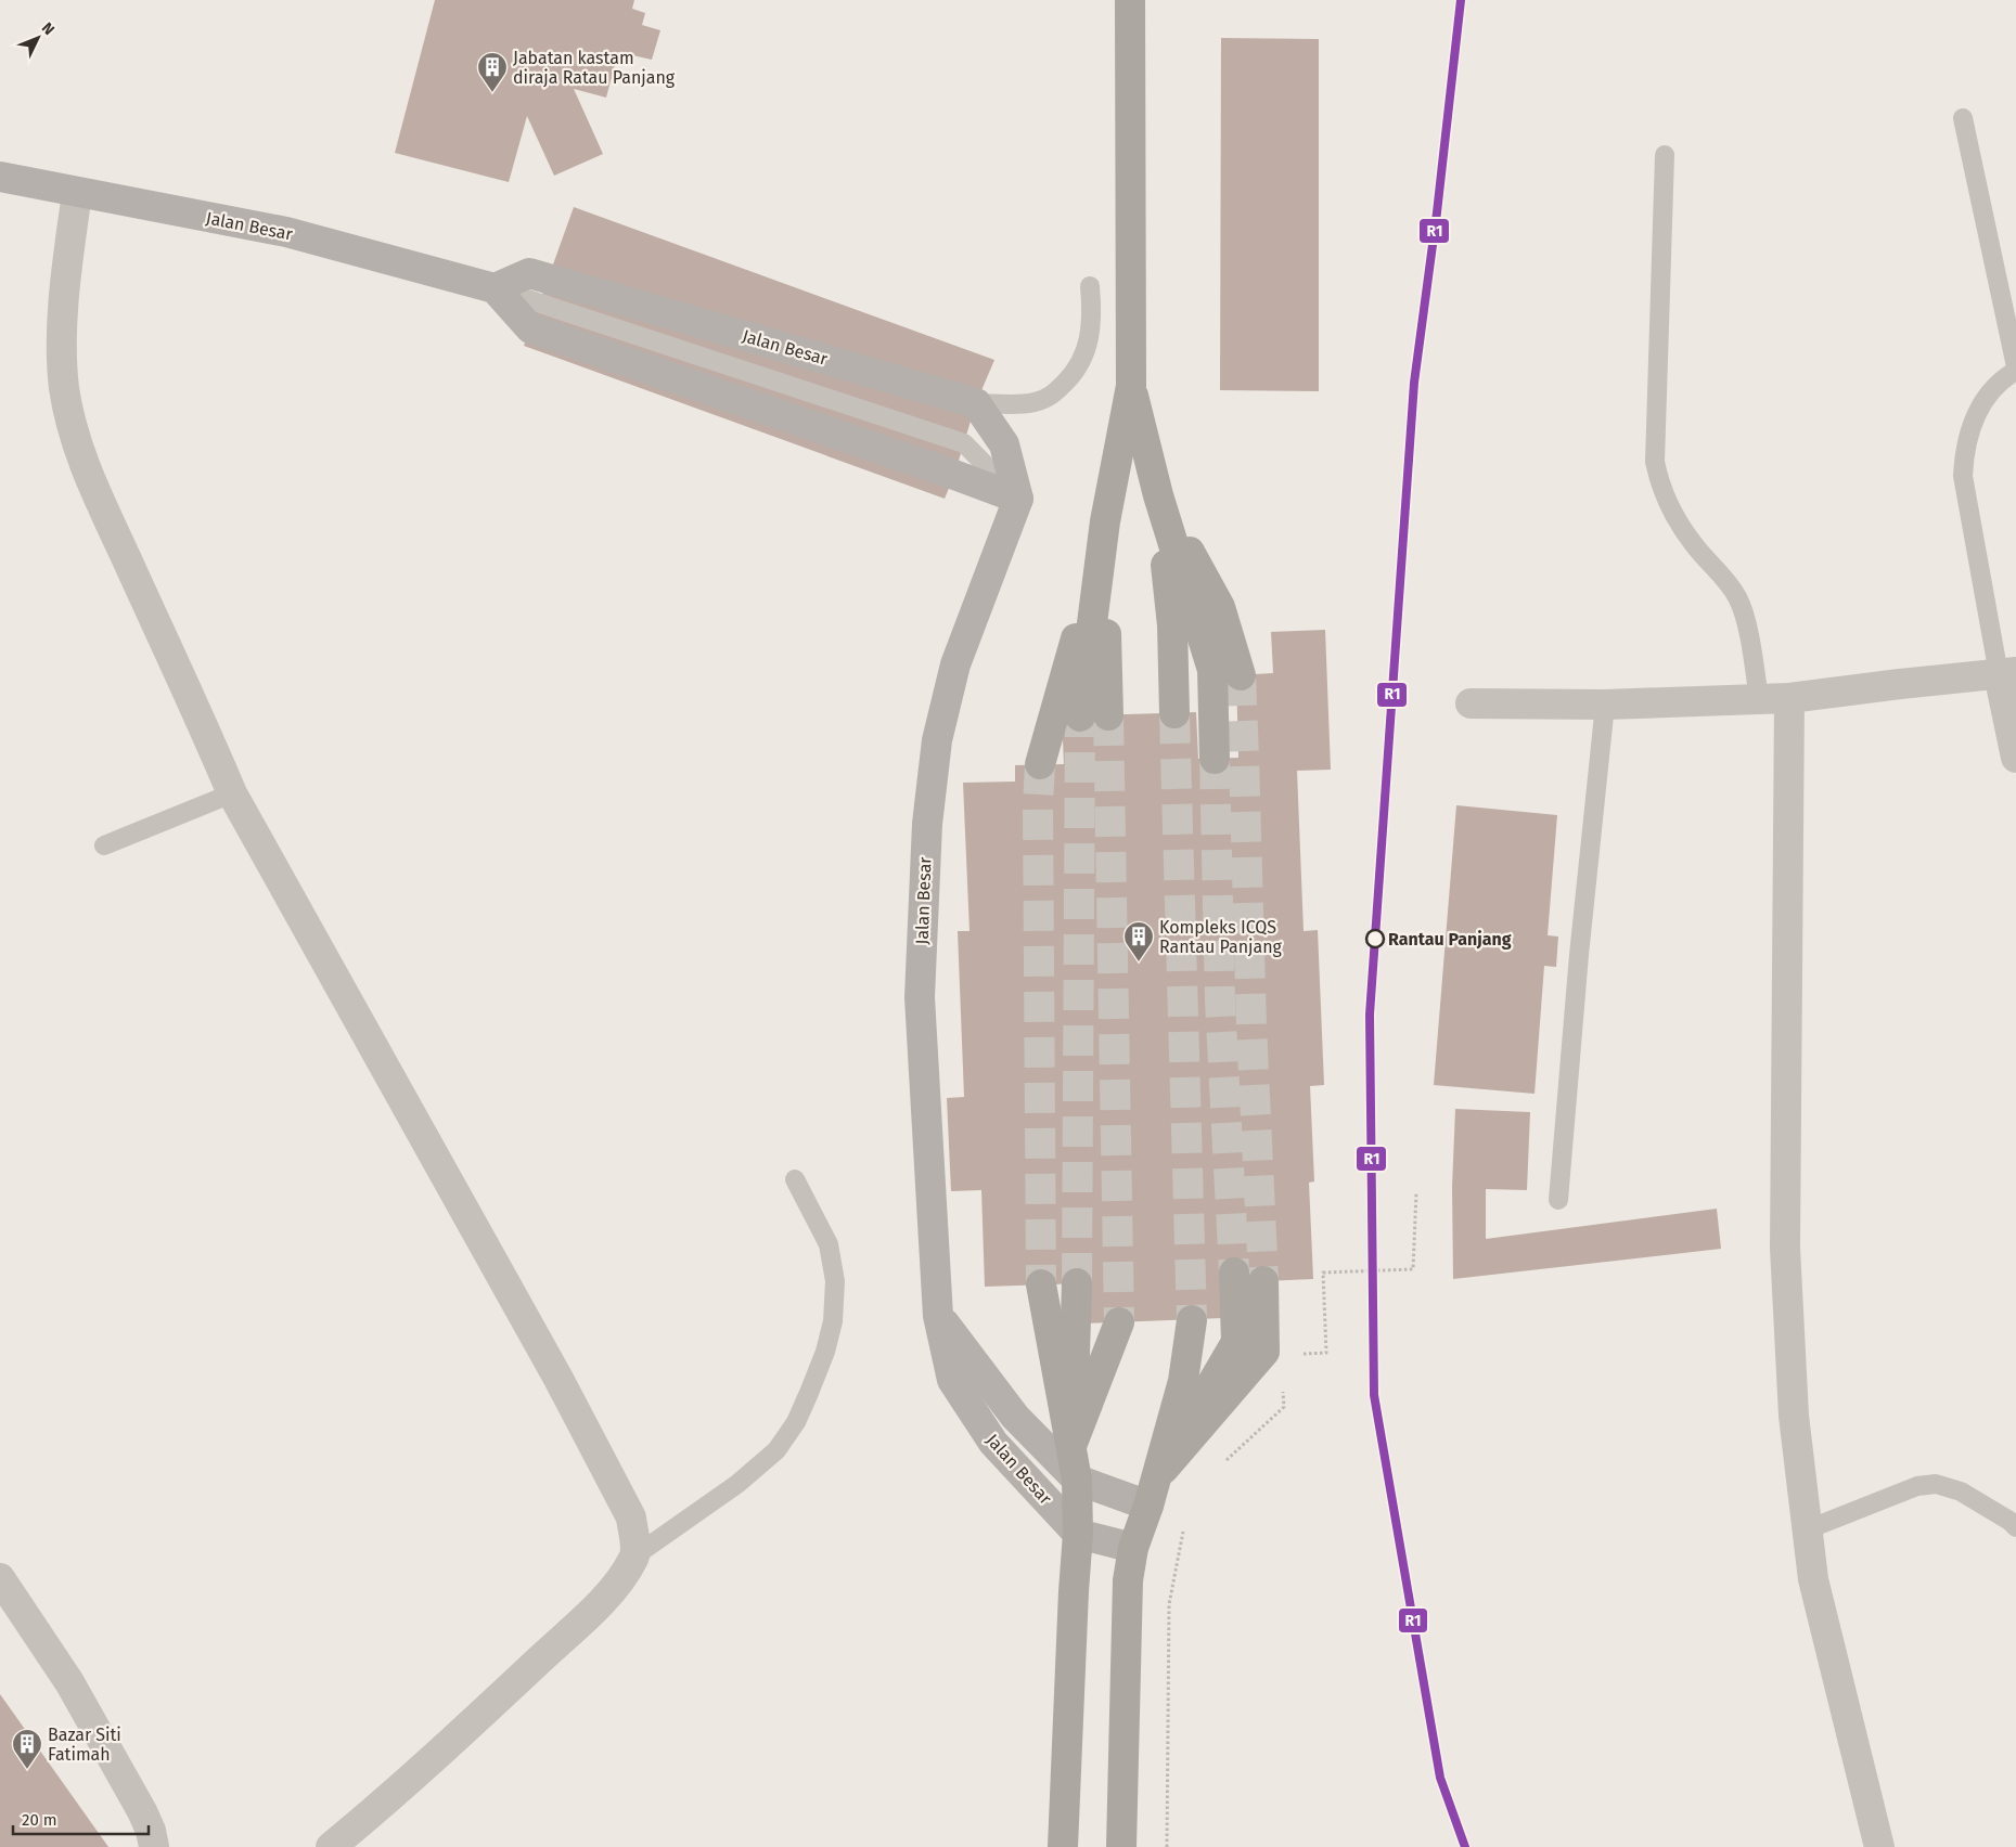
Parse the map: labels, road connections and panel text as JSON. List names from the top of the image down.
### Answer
{
  "streets": {
    "main road": ["Jalan Besar"]
  },
  "places": {
    "building": ["Jabatan kastam diraja Ratau Panjang", "Kompleks ICQS Rantau Panjang", "Bazar Siti Fatimah"],
    "other": ["Rantau Panjang"]
  },
  "lines": ["transit line R1"],
  "scale_bar": "20 m",
  "north": "top right"
}
